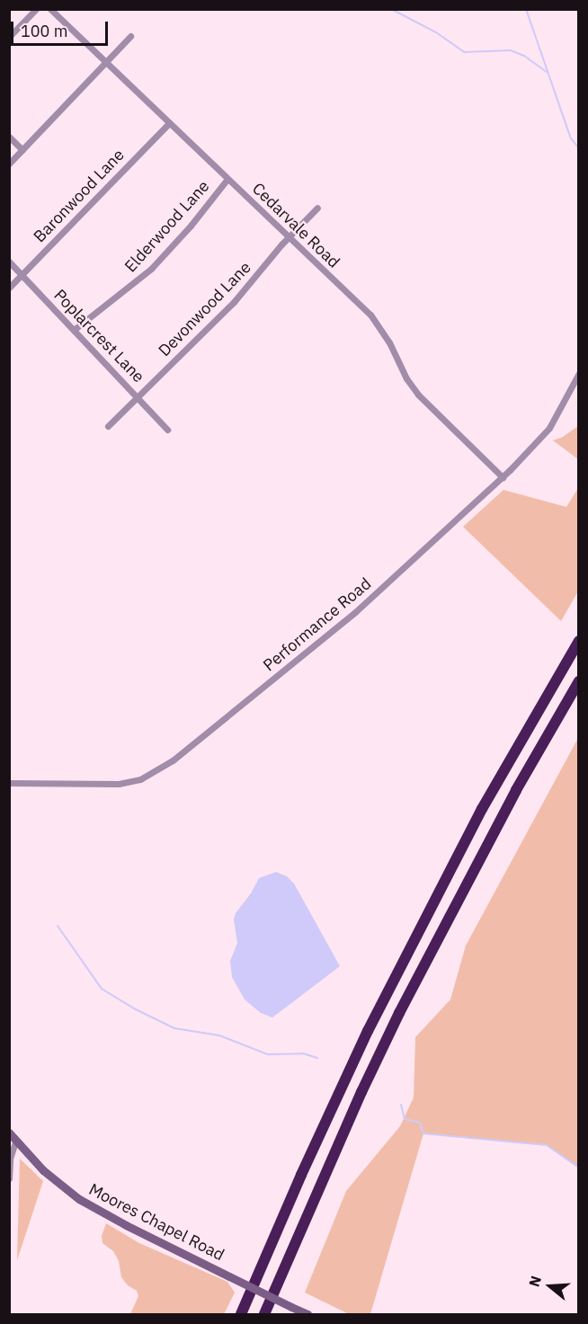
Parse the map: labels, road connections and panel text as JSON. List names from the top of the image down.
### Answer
{
  "streets": {
    "main road": ["Moores Chapel Road"],
    "street": [
      "Baronwood Lane",
      "Cedarvale Road",
      "Elderwood Lane",
      "Devonwood Lane",
      "Poplarcrest Lane",
      "Performance Road"
    ]
  },
  "crossings": [
    ["Baronwood Lane", "Cedarvale Road"],
    ["Baronwood Lane", "Poplarcrest Lane"],
    ["Cedarvale Road", "Elderwood Lane"],
    ["Cedarvale Road", "Devonwood Lane"],
    ["Cedarvale Road", "Performance Road"],
    ["Elderwood Lane", "Poplarcrest Lane"],
    ["Devonwood Lane", "Poplarcrest Lane"]
  ],
  "scale_bar": "100 m",
  "north": "left"
}
